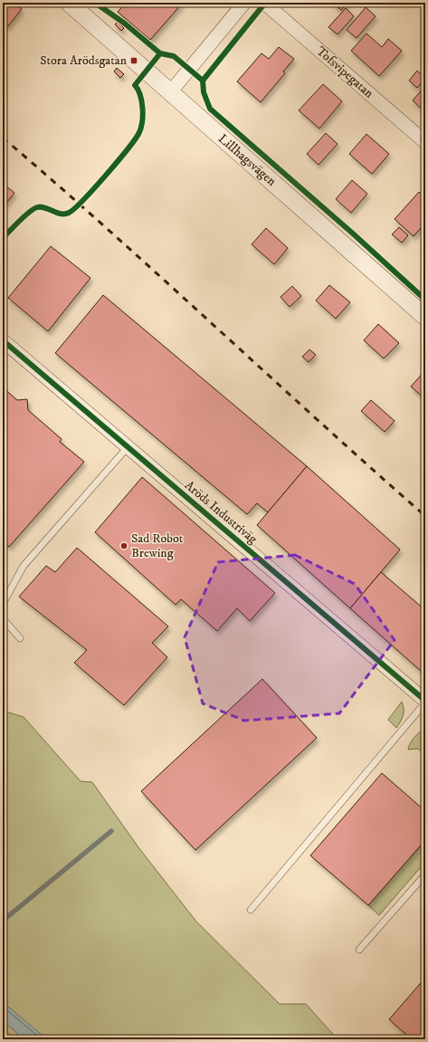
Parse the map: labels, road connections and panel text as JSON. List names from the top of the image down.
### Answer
{
  "streets": {
    "street": ["Tofsvipegatan", "Lillhagsvägen", "Aröds Industriväg"]
  },
  "places": {
    "transit": ["Stora Arödsgatan"],
    "other": ["Sad Robot Brewing"]
  }
}
